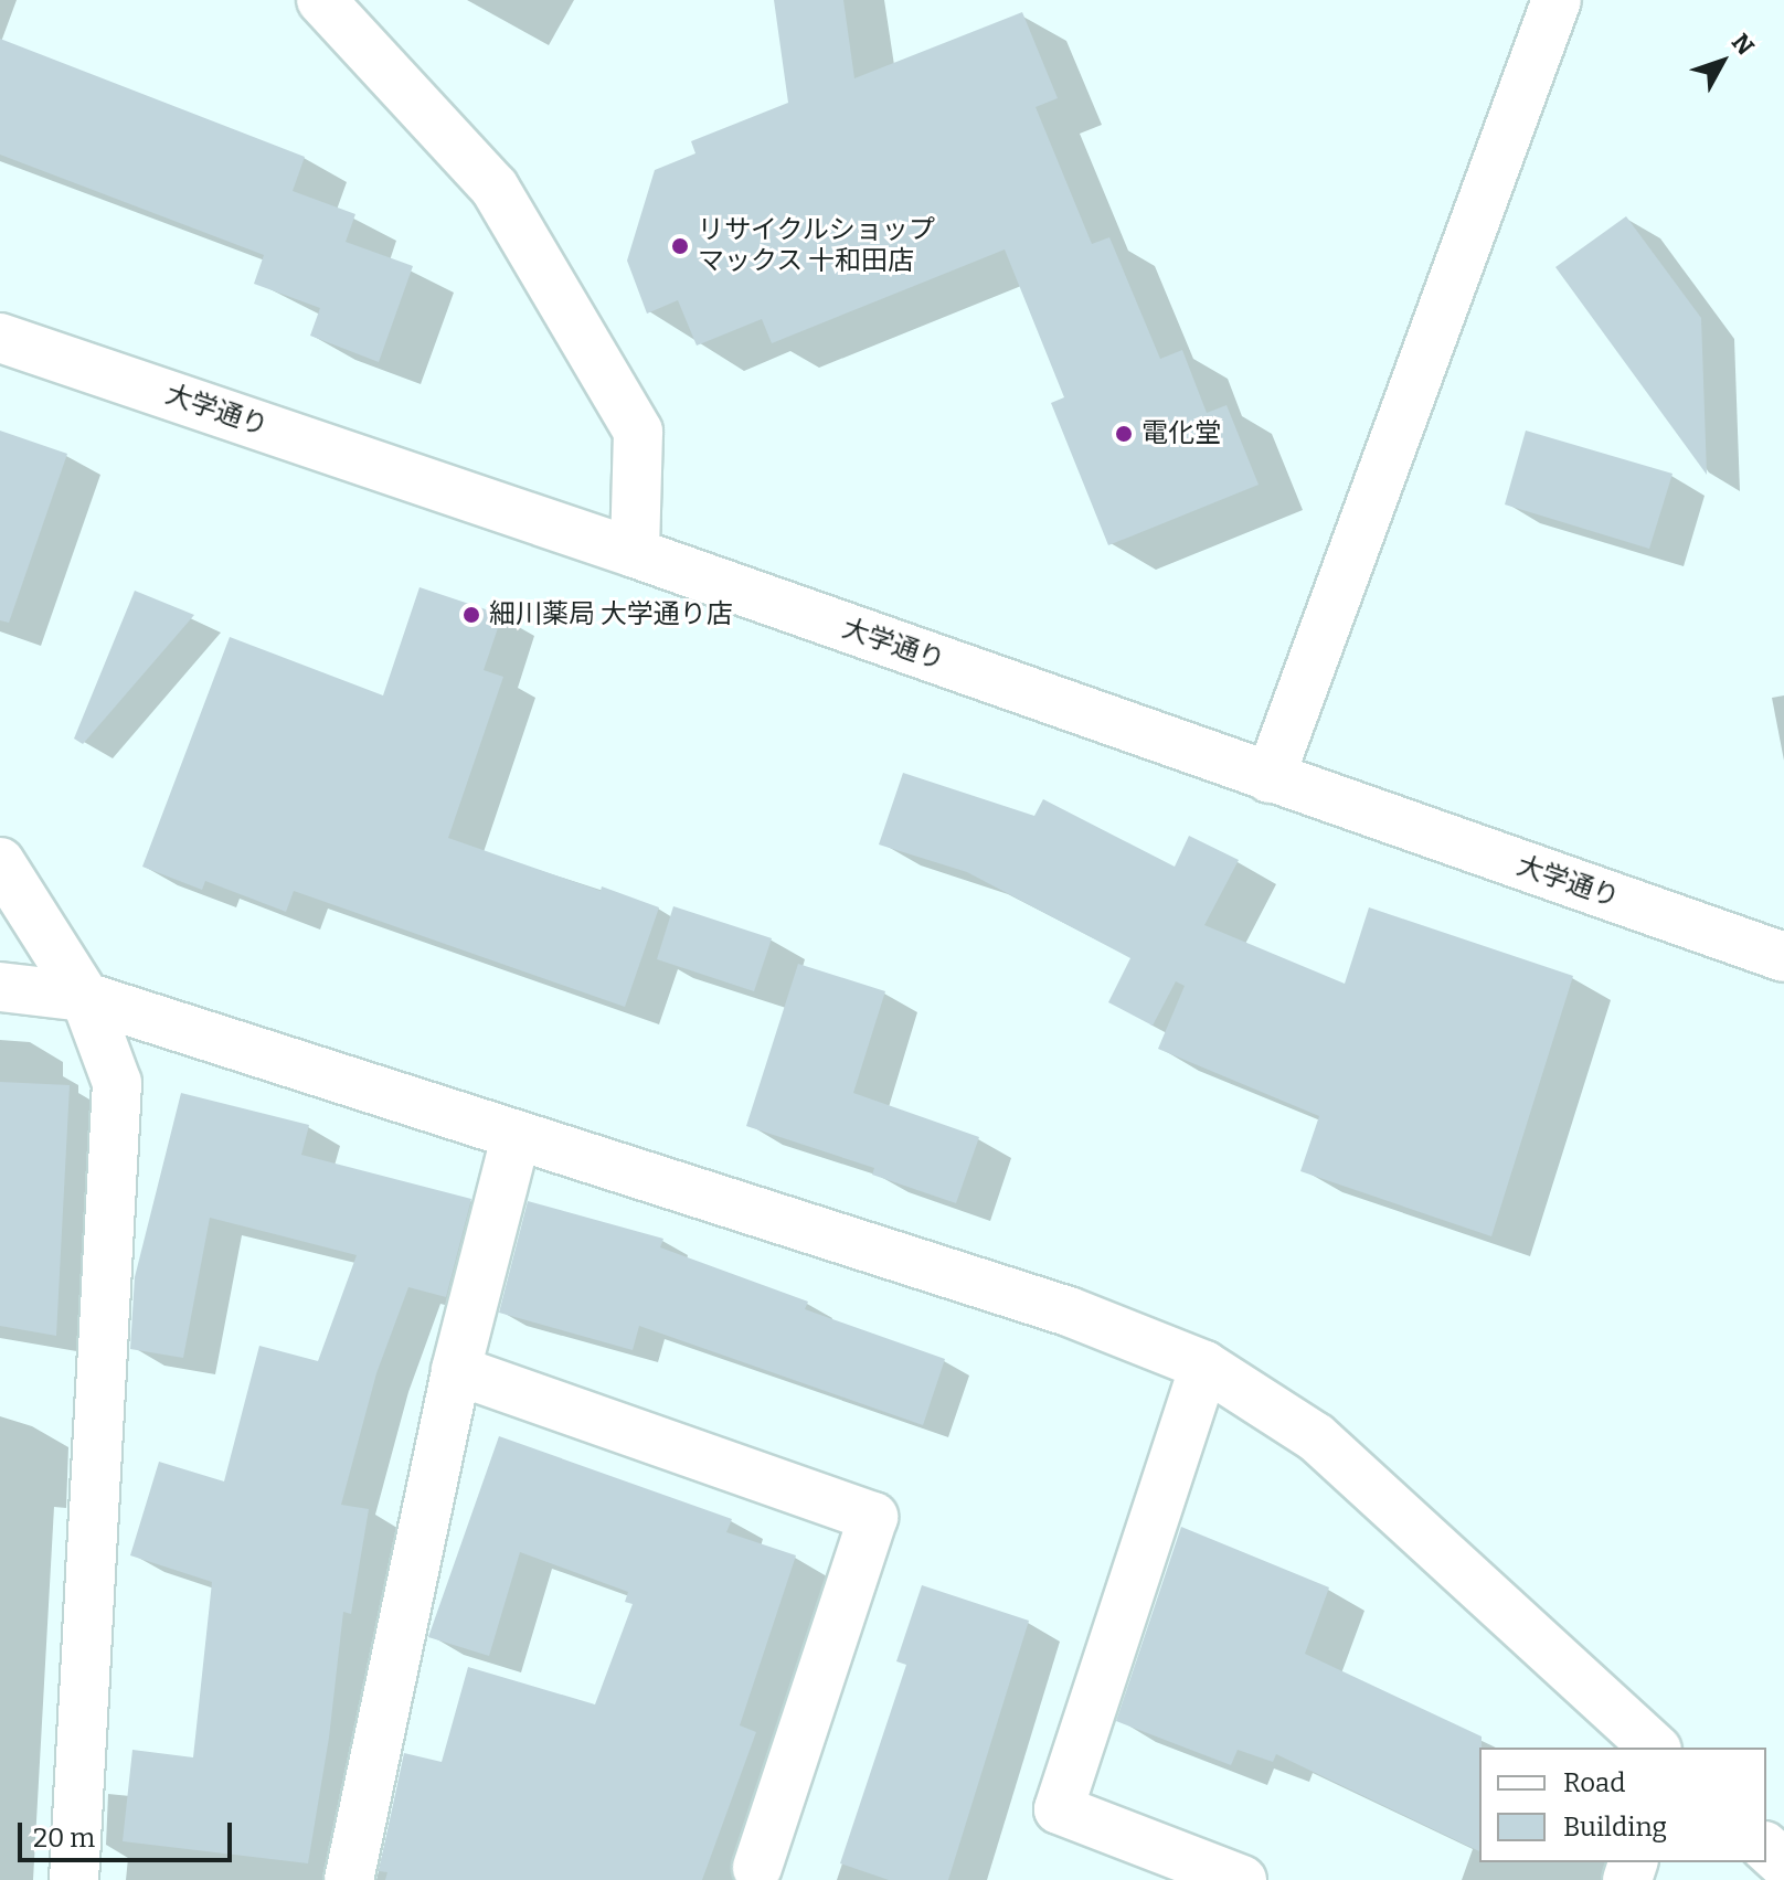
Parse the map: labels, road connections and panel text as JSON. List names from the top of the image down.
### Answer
{
  "streets": {
    "street": ["大学通り"]
  },
  "places": ["リサイクルショップ マックス 十和田店", "電化堂", "細川薬局 大学通り店"],
  "legend": ["Road", "Building"],
  "scale_bar": "20 m",
  "north": "top right"
}
